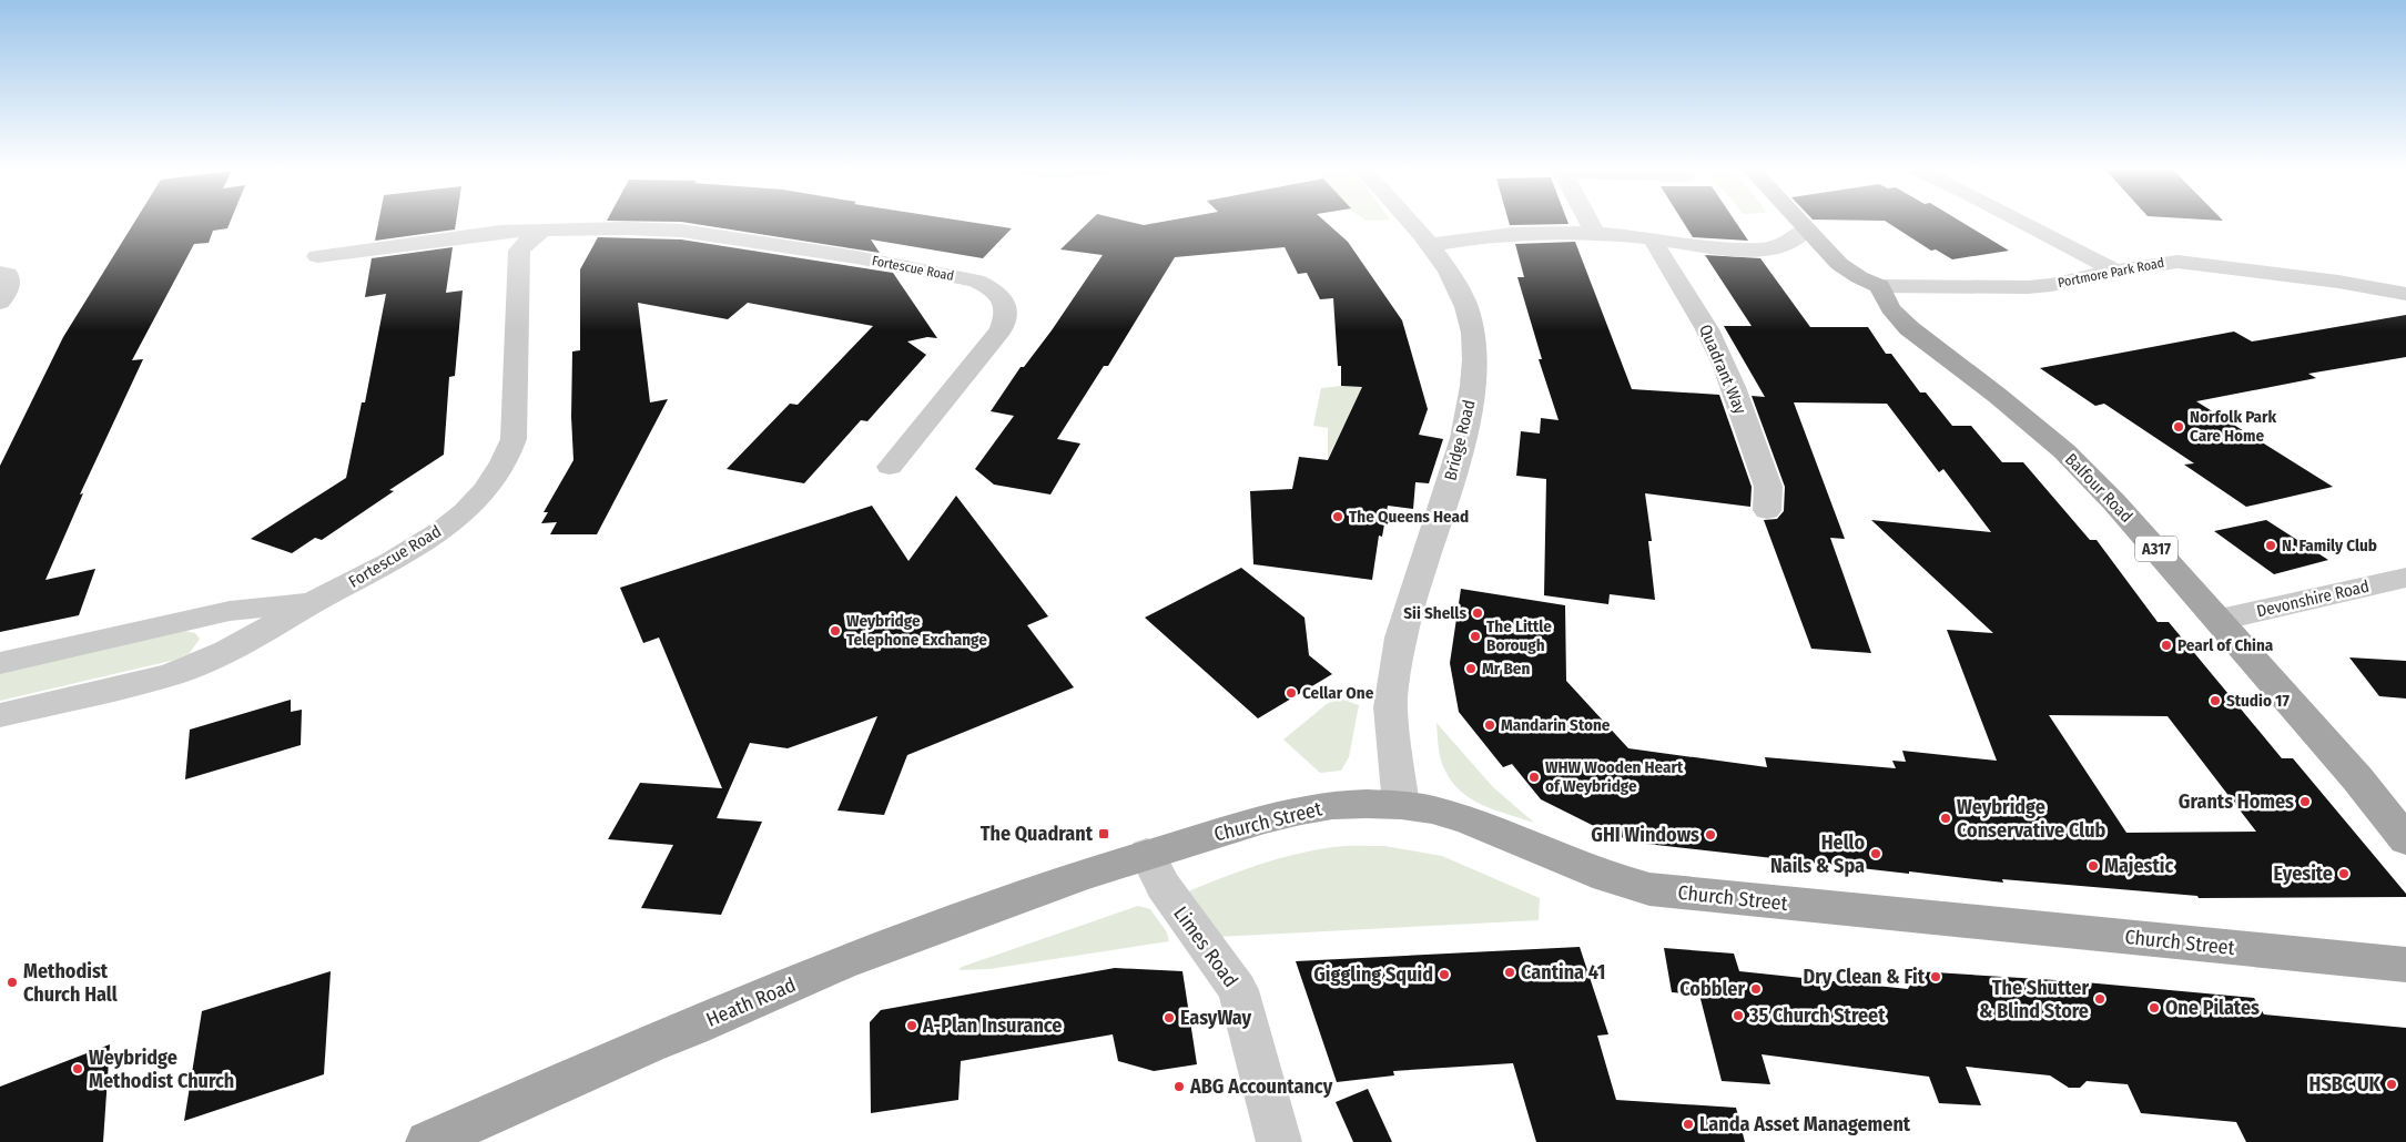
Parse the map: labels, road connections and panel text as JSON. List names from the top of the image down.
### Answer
{
  "streets": {
    "main road": [
      "Balfour Road",
      "A317",
      "Church Street",
      "Heath Road"
    ],
    "street": [
      "Fortescue Road",
      "Portmore Park Road",
      "Quadrant Way",
      "Bridge Road",
      "Devonshire Road",
      "Limes Road"
    ]
  },
  "crossings": [
    ["Portmore Park Road", "Balfour Road"],
    ["Bridge Road", "Church Street"],
    ["Balfour Road", "Devonshire Road"],
    ["Church Street", "Limes Road"],
    ["Church Street", "Heath Road"]
  ],
  "places": {
    "other": [
      "Norfolk Park Care Home",
      "The Queens Head",
      "N. Family Club",
      "Sii Shells",
      "Weybridge Telephone Exchange",
      "The Little Borough",
      "Pearl of China",
      "Mr Ben",
      "Cellar One",
      "Studio 17",
      "Mandarin Stone",
      "WHW Wooden Heart of Weybridge",
      "Grants Homes",
      "Weybridge Conservative Club",
      "GHI Windows",
      "Hello Nails & Spa",
      "Majestic",
      "Eyesite",
      "Cantina 41",
      "Giggling Squid",
      "Dry Clean & Fit",
      "Methodist Church Hall",
      "Cobbler",
      "The Shutter & Blind Store",
      "One Pilates",
      "35 Church Street",
      "EasyWay",
      "A-Plan Insurance",
      "Weybridge Methodist Church",
      "HSBC UK",
      "ABG Accountancy",
      "Landa Asset Management"
    ],
    "transit": ["The Quadrant"]
  }
}
